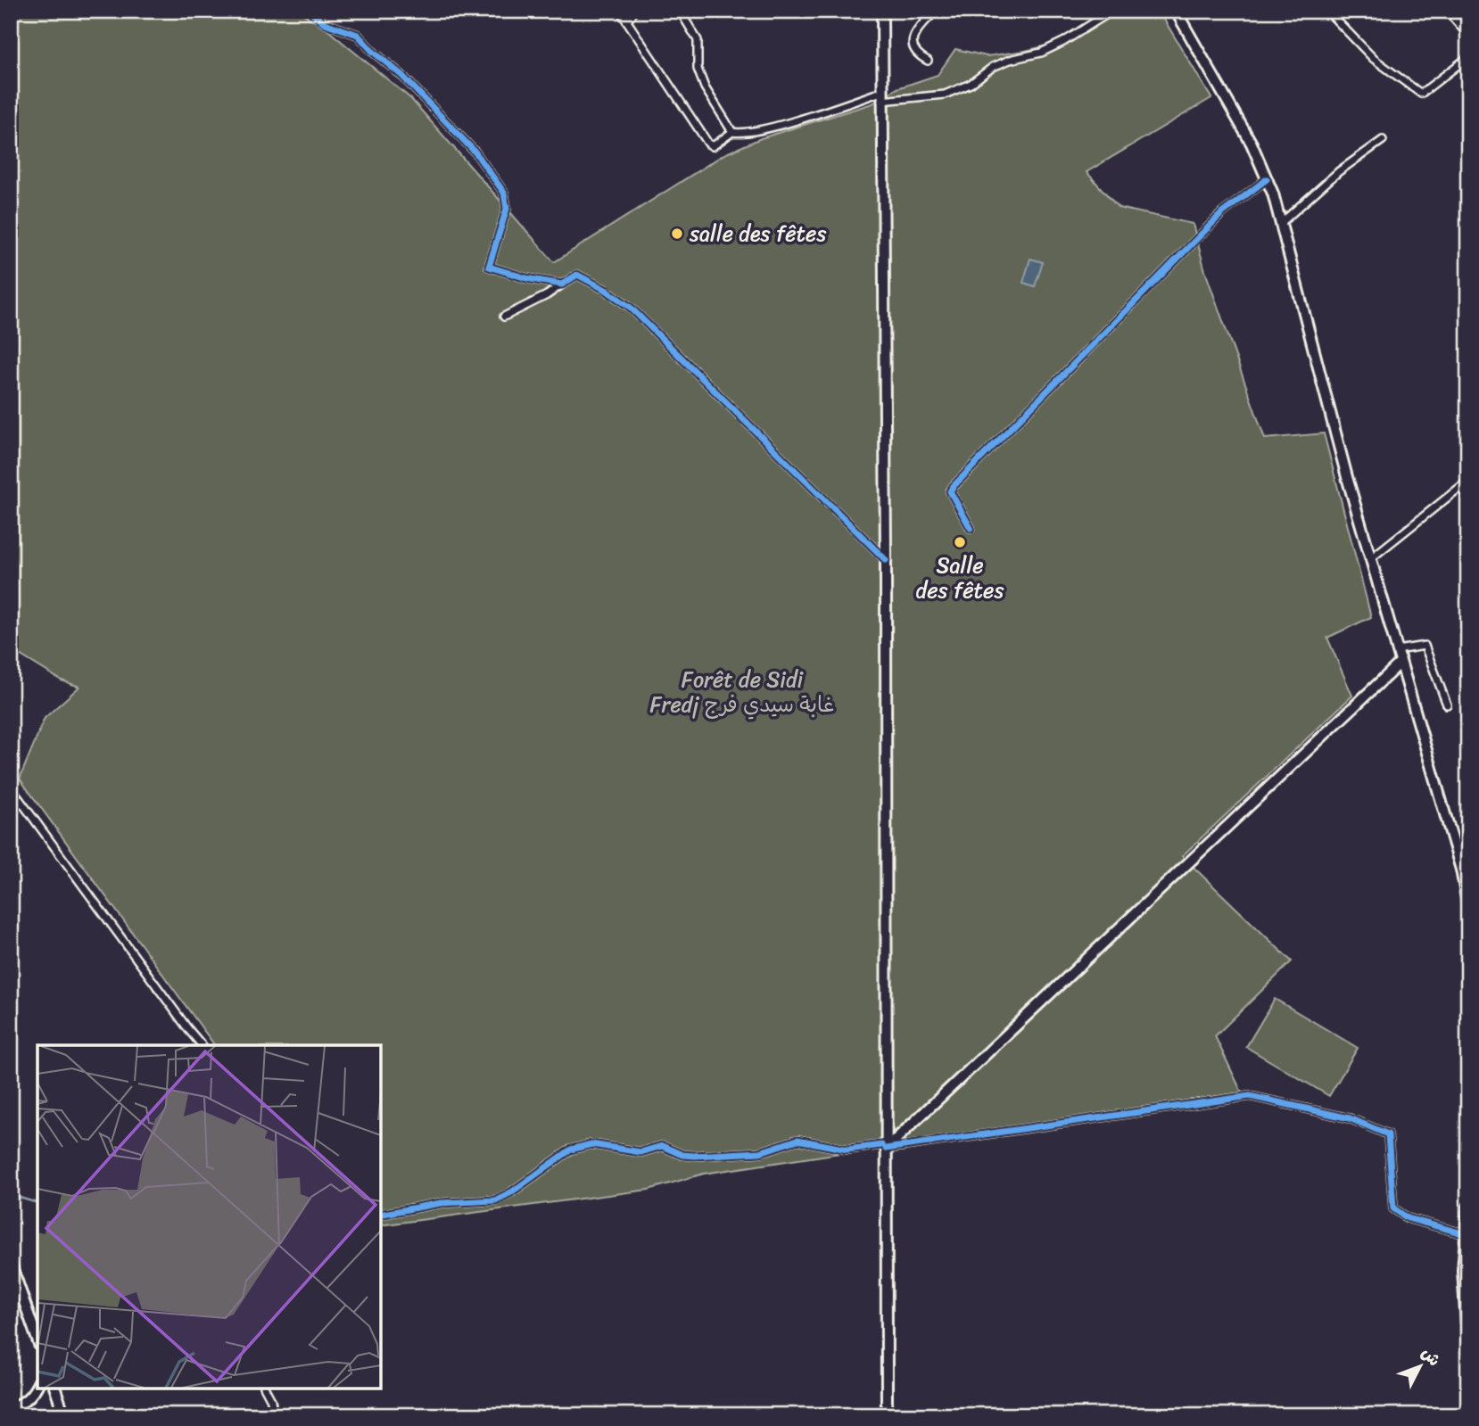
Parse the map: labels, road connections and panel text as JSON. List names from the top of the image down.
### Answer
{
  "parks": ["Forêt de Sidi Fredj غابة سيدي فرج"],
  "places": ["salle des fêtes", "Salle des fêtes"],
  "north": "top right"
}
